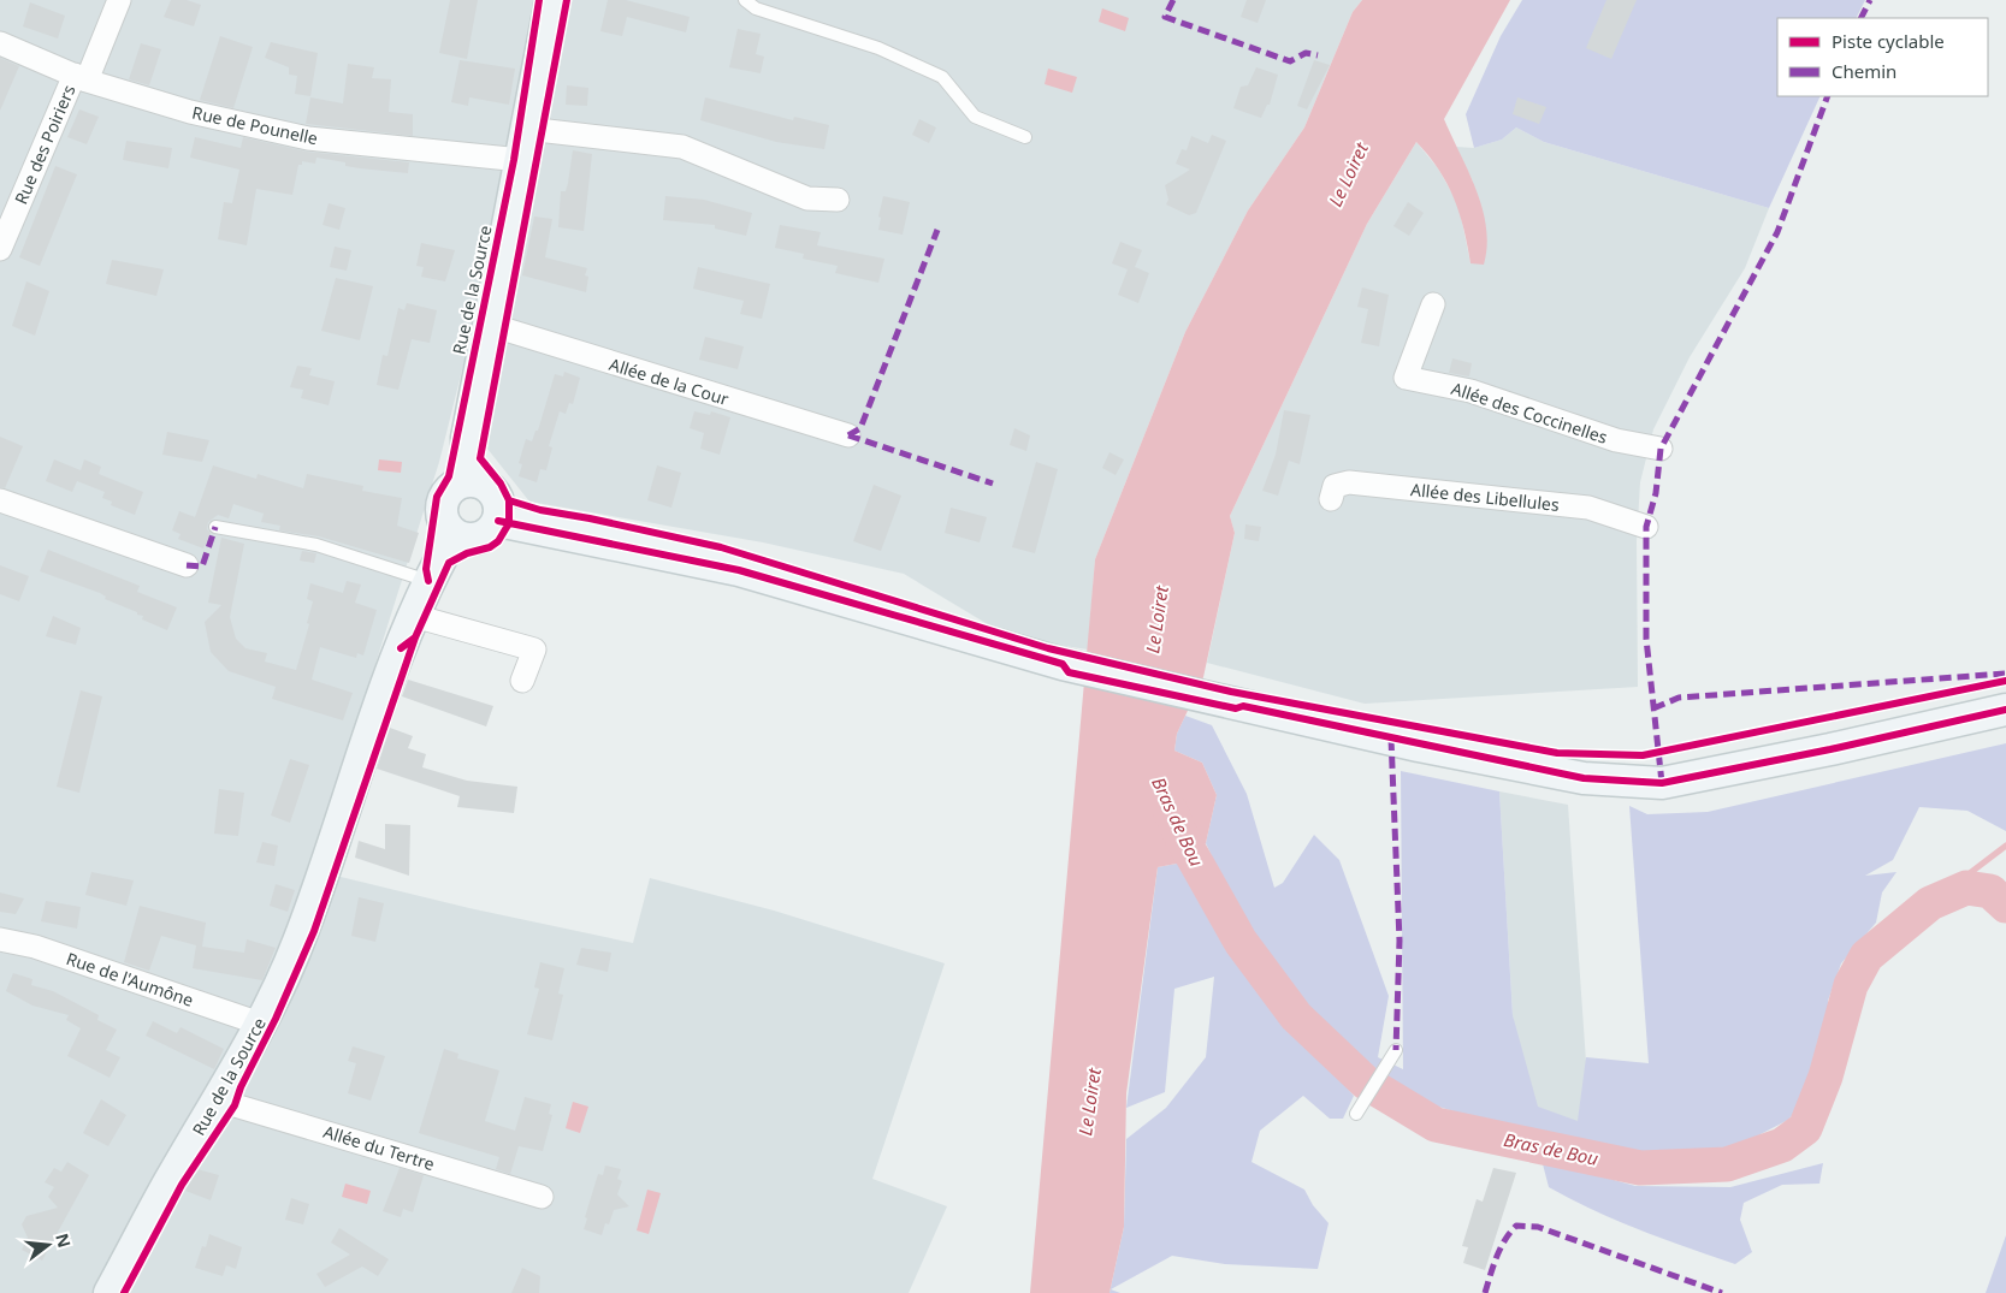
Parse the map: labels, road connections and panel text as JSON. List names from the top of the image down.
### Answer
{
  "streets": {
    "street": [
      "Rue de Pounelle",
      "Rue des Poiriers",
      "Rue de la Source",
      "Allée de la Cour",
      "Allée des Coccinelles",
      "Allée des Libellules",
      "Rue de l'Aumône",
      "Allée du Tertre"
    ]
  },
  "crossings": [
    ["Rue de Pounelle", "Rue des Poiriers"],
    ["Rue de Pounelle", "Rue de la Source"],
    ["Rue de la Source", "Allée de la Cour"],
    ["Rue de la Source", "Rue de l'Aumône"],
    ["Rue de la Source", "Allée du Tertre"]
  ],
  "water": ["Le Loiret", "Bras de Bou"],
  "legend": ["Piste cyclable", "Chemin"],
  "north": "right"
}
